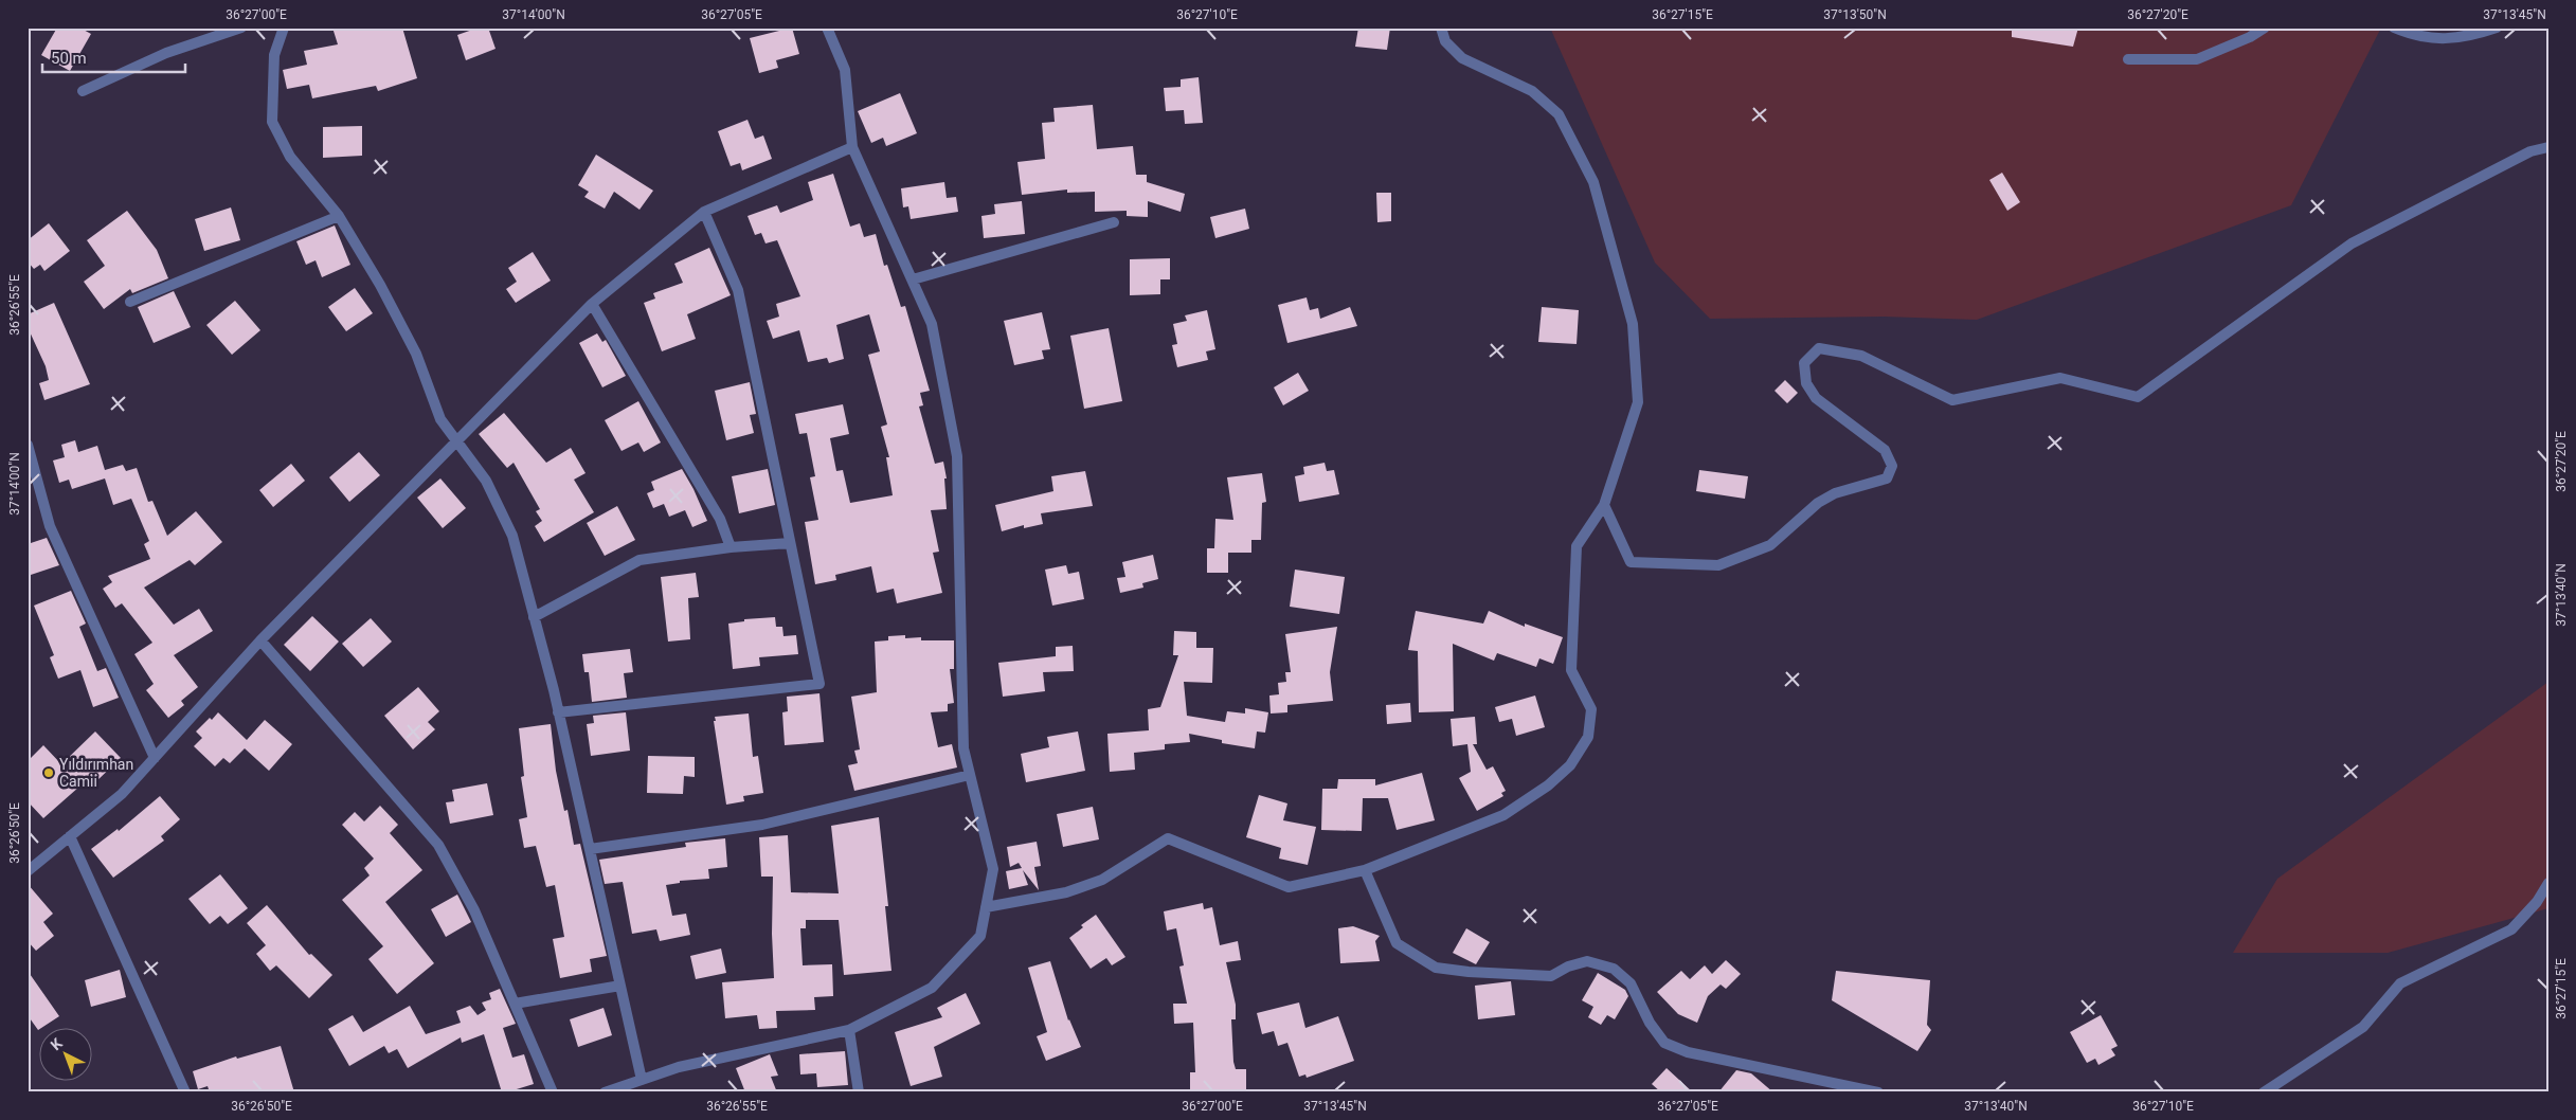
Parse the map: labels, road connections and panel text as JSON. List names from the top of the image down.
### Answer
{
  "places": ["Yıldırımhan Camii"],
  "scale_bar": "50 m",
  "north": "top left",
  "coordinates": [
    "36°27'00\"E",
    "37°14'00\"N",
    "36°27'05\"E",
    "36°27'10\"E",
    "36°27'15\"E",
    "37°13'50\"N",
    "36°27'20\"E",
    "37°13'45\"N",
    "36°26'55\"E",
    "37°13'40\"N",
    "36°26'50\"E"
  ]
}
